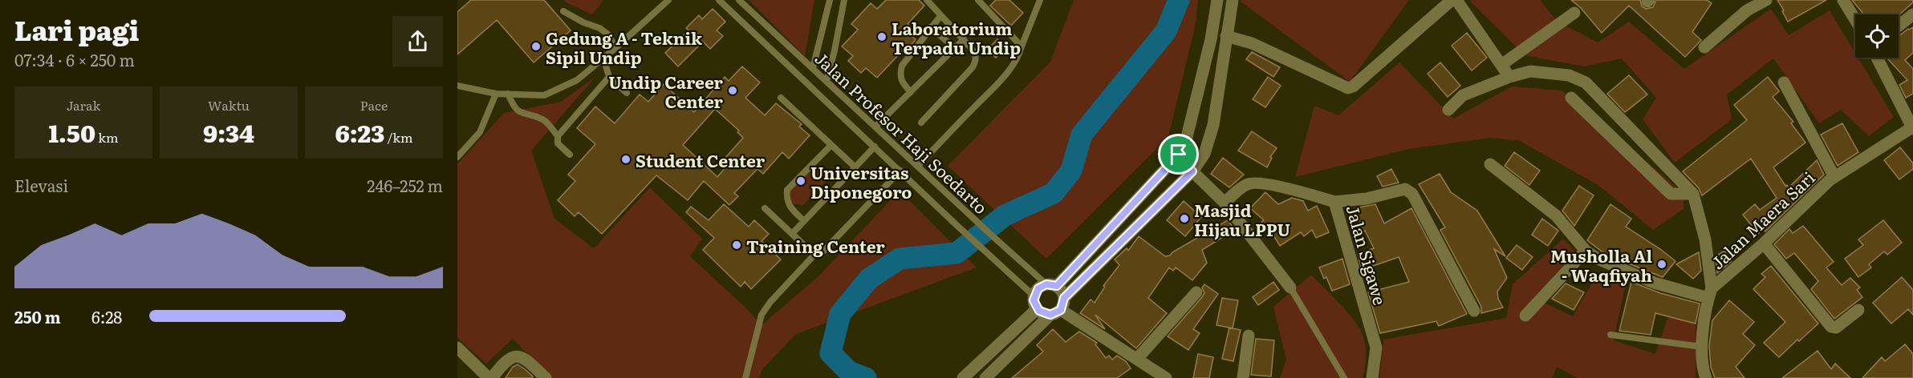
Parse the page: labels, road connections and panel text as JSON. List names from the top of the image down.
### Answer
{
  "streets": {
    "street": ["Jalan Maera Sari", "Jalan Sigawe"],
    "lane": ["Jalan Profesor Haji Soedarto"]
  },
  "places": [
    "Laboratorium Terpadu Undip",
    "Gedung A - Teknik Sipil Undip",
    "Undip Career Center",
    "Student Center",
    "Universitas Diponegoro",
    "Masjid Hijau LPPU",
    "Training Center",
    "Musholla Al - Waqfiyah"
  ],
  "page": {
    "heading": ["Lari pagi", "07:34 · 6 × 250 m"],
    "stats": [
      ["Jarak", "1.50 km"],
      ["Waktu", "9:34"],
      ["Pace", "6:23 /km"]
    ],
    "chart": ["Elevasi", "246–252 m"],
    "list": [
      {
        "name": "250 m",
        "note": "6:28"
      }
    ]
  }
}
